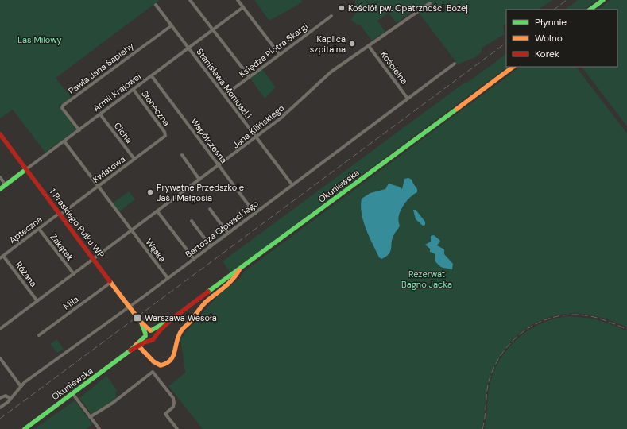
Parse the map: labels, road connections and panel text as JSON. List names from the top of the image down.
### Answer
{
  "streets": {
    "main road": ["Armii Krajowej", "Okuniewska", "1 Praskiego Pułku WP"],
    "street": [
      "Księdza Piotra Skargi",
      "Kościelna",
      "Pawła Jana Sapiehy",
      "Stanisława Moniuszki",
      "Słoneczna",
      "Jana Kilińskiego",
      "Cicha",
      "Współczesna",
      "Kwiatowa",
      "Bartosza Głowackiego",
      "Apteczna",
      "Zakątek",
      "Wąska",
      "Różana",
      "Miła"
    ]
  },
  "crossings": [
    ["Księdza Piotra Skargi", "Stanisława Moniuszki"],
    ["Kościelna", "Jana Kilińskiego"],
    ["Kościelna", "Bartosza Głowackiego"],
    ["Pawła Jana Sapiehy", "Stanisława Moniuszki"],
    ["Pawła Jana Sapiehy", "Armii Krajowej"],
    ["Stanisława Moniuszki", "Armii Krajowej"],
    ["Stanisława Moniuszki", "Jana Kilińskiego"],
    ["Stanisława Moniuszki", "Bartosza Głowackiego"],
    ["Armii Krajowej", "Słoneczna"],
    ["Armii Krajowej", "Cicha"],
    ["Armii Krajowej", "Współczesna"],
    ["Armii Krajowej", "1 Praskiego Pułku WP"],
    ["Armii Krajowej", "Wąska"],
    ["Słoneczna", "Kwiatowa"],
    ["Jana Kilińskiego", "Współczesna"],
    ["Jana Kilińskiego", "1 Praskiego Pułku WP"],
    ["Jana Kilińskiego", "Zakątek"],
    ["Jana Kilińskiego", "Wąska"],
    ["Jana Kilińskiego", "Różana"],
    ["Cicha", "Kwiatowa"],
    ["Współczesna", "Bartosza Głowackiego"],
    ["Kwiatowa", "1 Praskiego Pułku WP"],
    ["Kwiatowa", "Apteczna"],
    ["Kwiatowa", "Wąska"],
    ["Okuniewska", "1 Praskiego Pułku WP"],
    ["1 Praskiego Pułku WP", "Bartosza Głowackiego"],
    ["1 Praskiego Pułku WP", "Apteczna"],
    ["1 Praskiego Pułku WP", "Miła"],
    ["Bartosza Głowackiego", "Wąska"],
    ["Apteczna", "Zakątek"],
    ["Apteczna", "Różana"]
  ],
  "parks": ["Las Milowy", "Rezerwat Bagno Jacka"],
  "places": {
    "other": ["Kościół pw. Opatrzności Bożej", "Kaplica szpitalna", "Prywatne Przedszkole Jaś i Małgosia"],
    "transit": ["Warszawa Wesoła"]
  },
  "legend": ["Płynnie", "Wolno", "Korek"]
}
